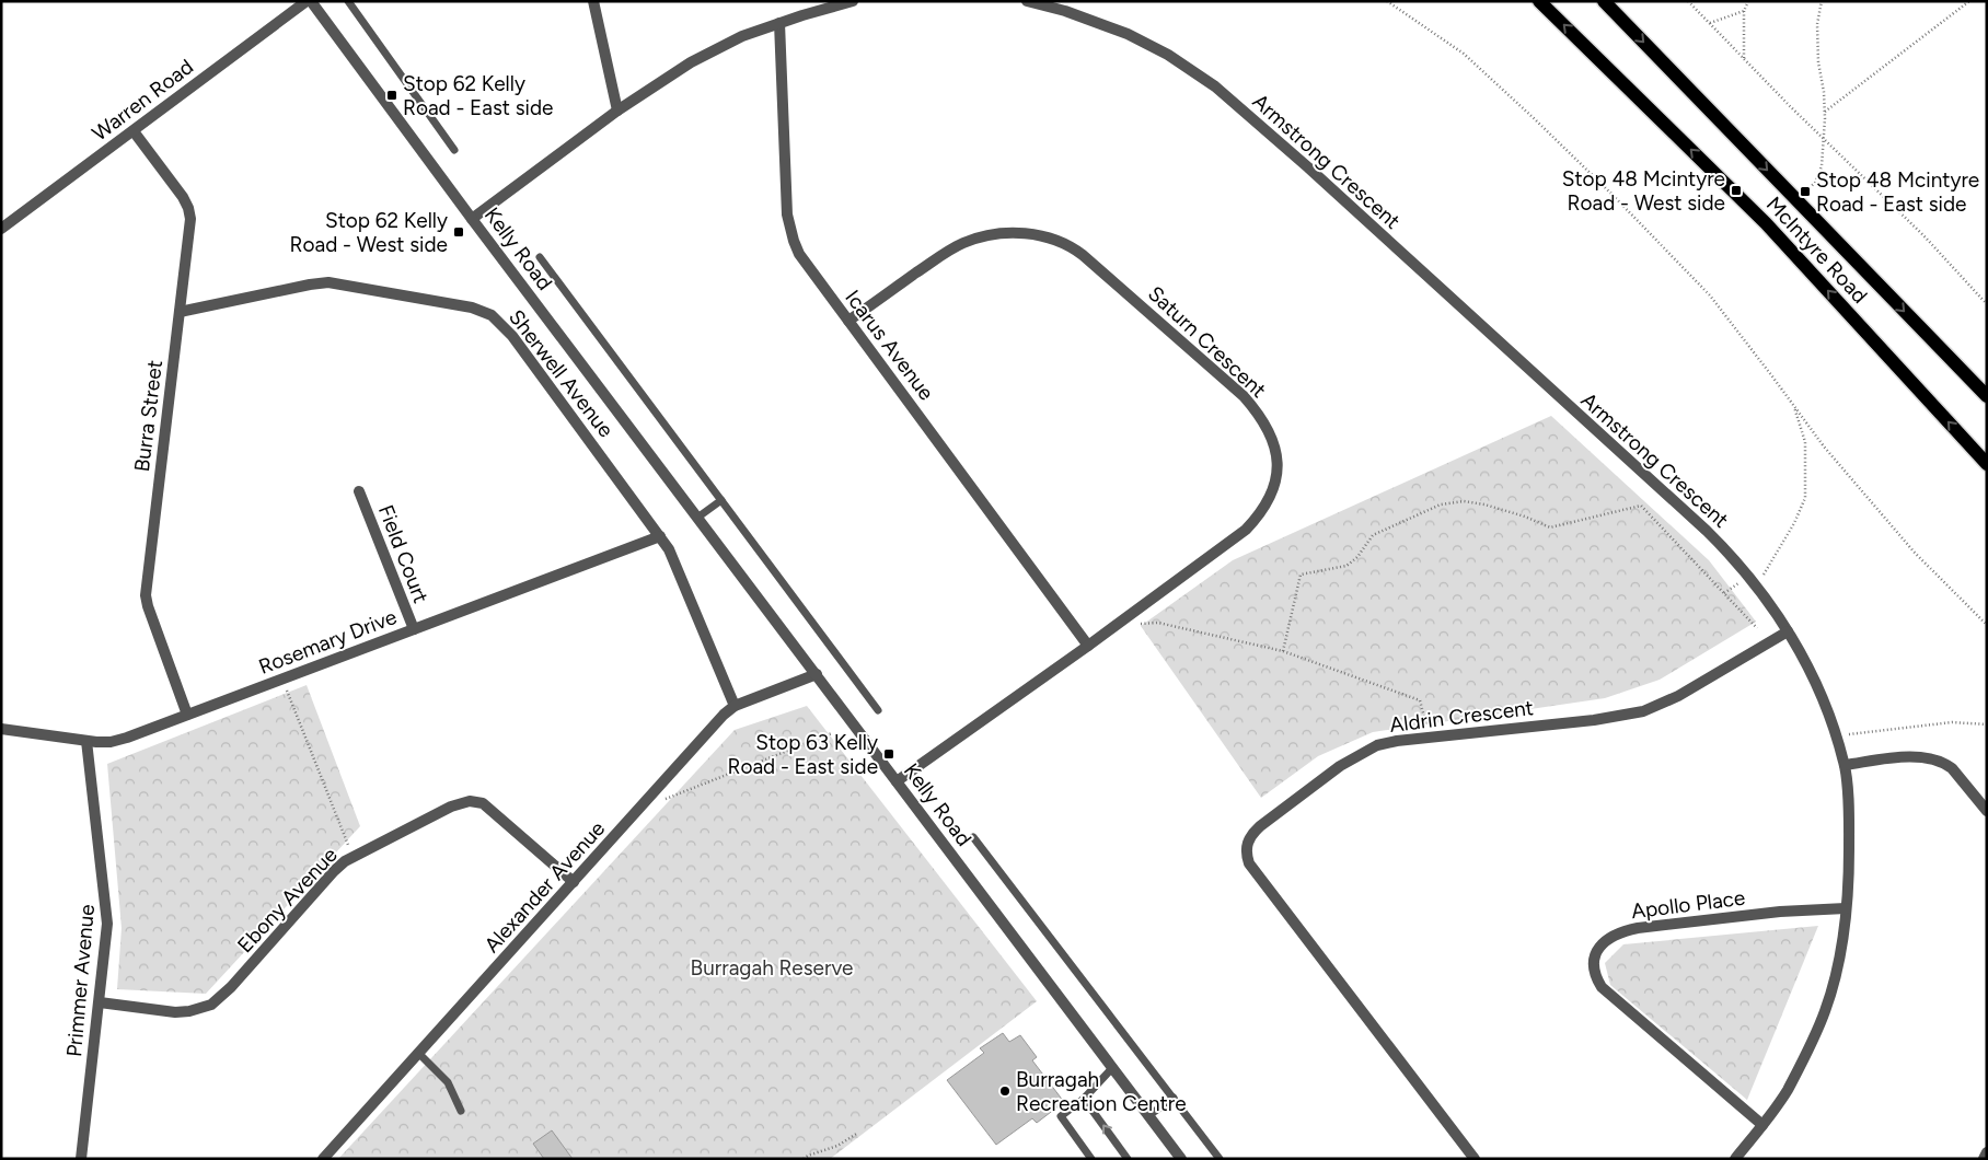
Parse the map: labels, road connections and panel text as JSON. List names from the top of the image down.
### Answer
{
  "streets": {
    "main road": ["McIntyre Road"],
    "street": [
      "Warren Road",
      "Armstrong Crescent",
      "Kelly Road",
      "Saturn Crescent",
      "Icarus Avenue",
      "Sherwell Avenue",
      "Burra Street",
      "Field Court",
      "Rosemary Drive",
      "Aldrin Crescent",
      "Alexander Avenue",
      "Ebony Avenue",
      "Apollo Place",
      "Primmer Avenue"
    ]
  },
  "crossings": [
    ["Warren Road", "Kelly Road"],
    ["Warren Road", "Burra Street"],
    ["Armstrong Crescent", "Aldrin Crescent"],
    ["Armstrong Crescent", "Apollo Place"],
    ["Kelly Road", "Saturn Crescent"],
    ["Kelly Road", "Alexander Avenue"],
    ["Saturn Crescent", "Icarus Avenue"],
    ["Sherwell Avenue", "Burra Street"],
    ["Sherwell Avenue", "Rosemary Drive"],
    ["Sherwell Avenue", "Alexander Avenue"],
    ["Burra Street", "Rosemary Drive"],
    ["Field Court", "Rosemary Drive"],
    ["Rosemary Drive", "Primmer Avenue"],
    ["Alexander Avenue", "Ebony Avenue"],
    ["Ebony Avenue", "Primmer Avenue"]
  ],
  "parks": ["Burragah Reserve"],
  "places": {
    "transit": [
      "Stop 62 Kelly Road - East side",
      "Stop 48 Mcintyre Road - West side",
      "Stop 48 Mcintyre Road - East side",
      "Stop 62 Kelly Road - West side",
      "Stop 63 Kelly Road - East side"
    ],
    "other": ["Burragah Recreation Centre"]
  }
}
